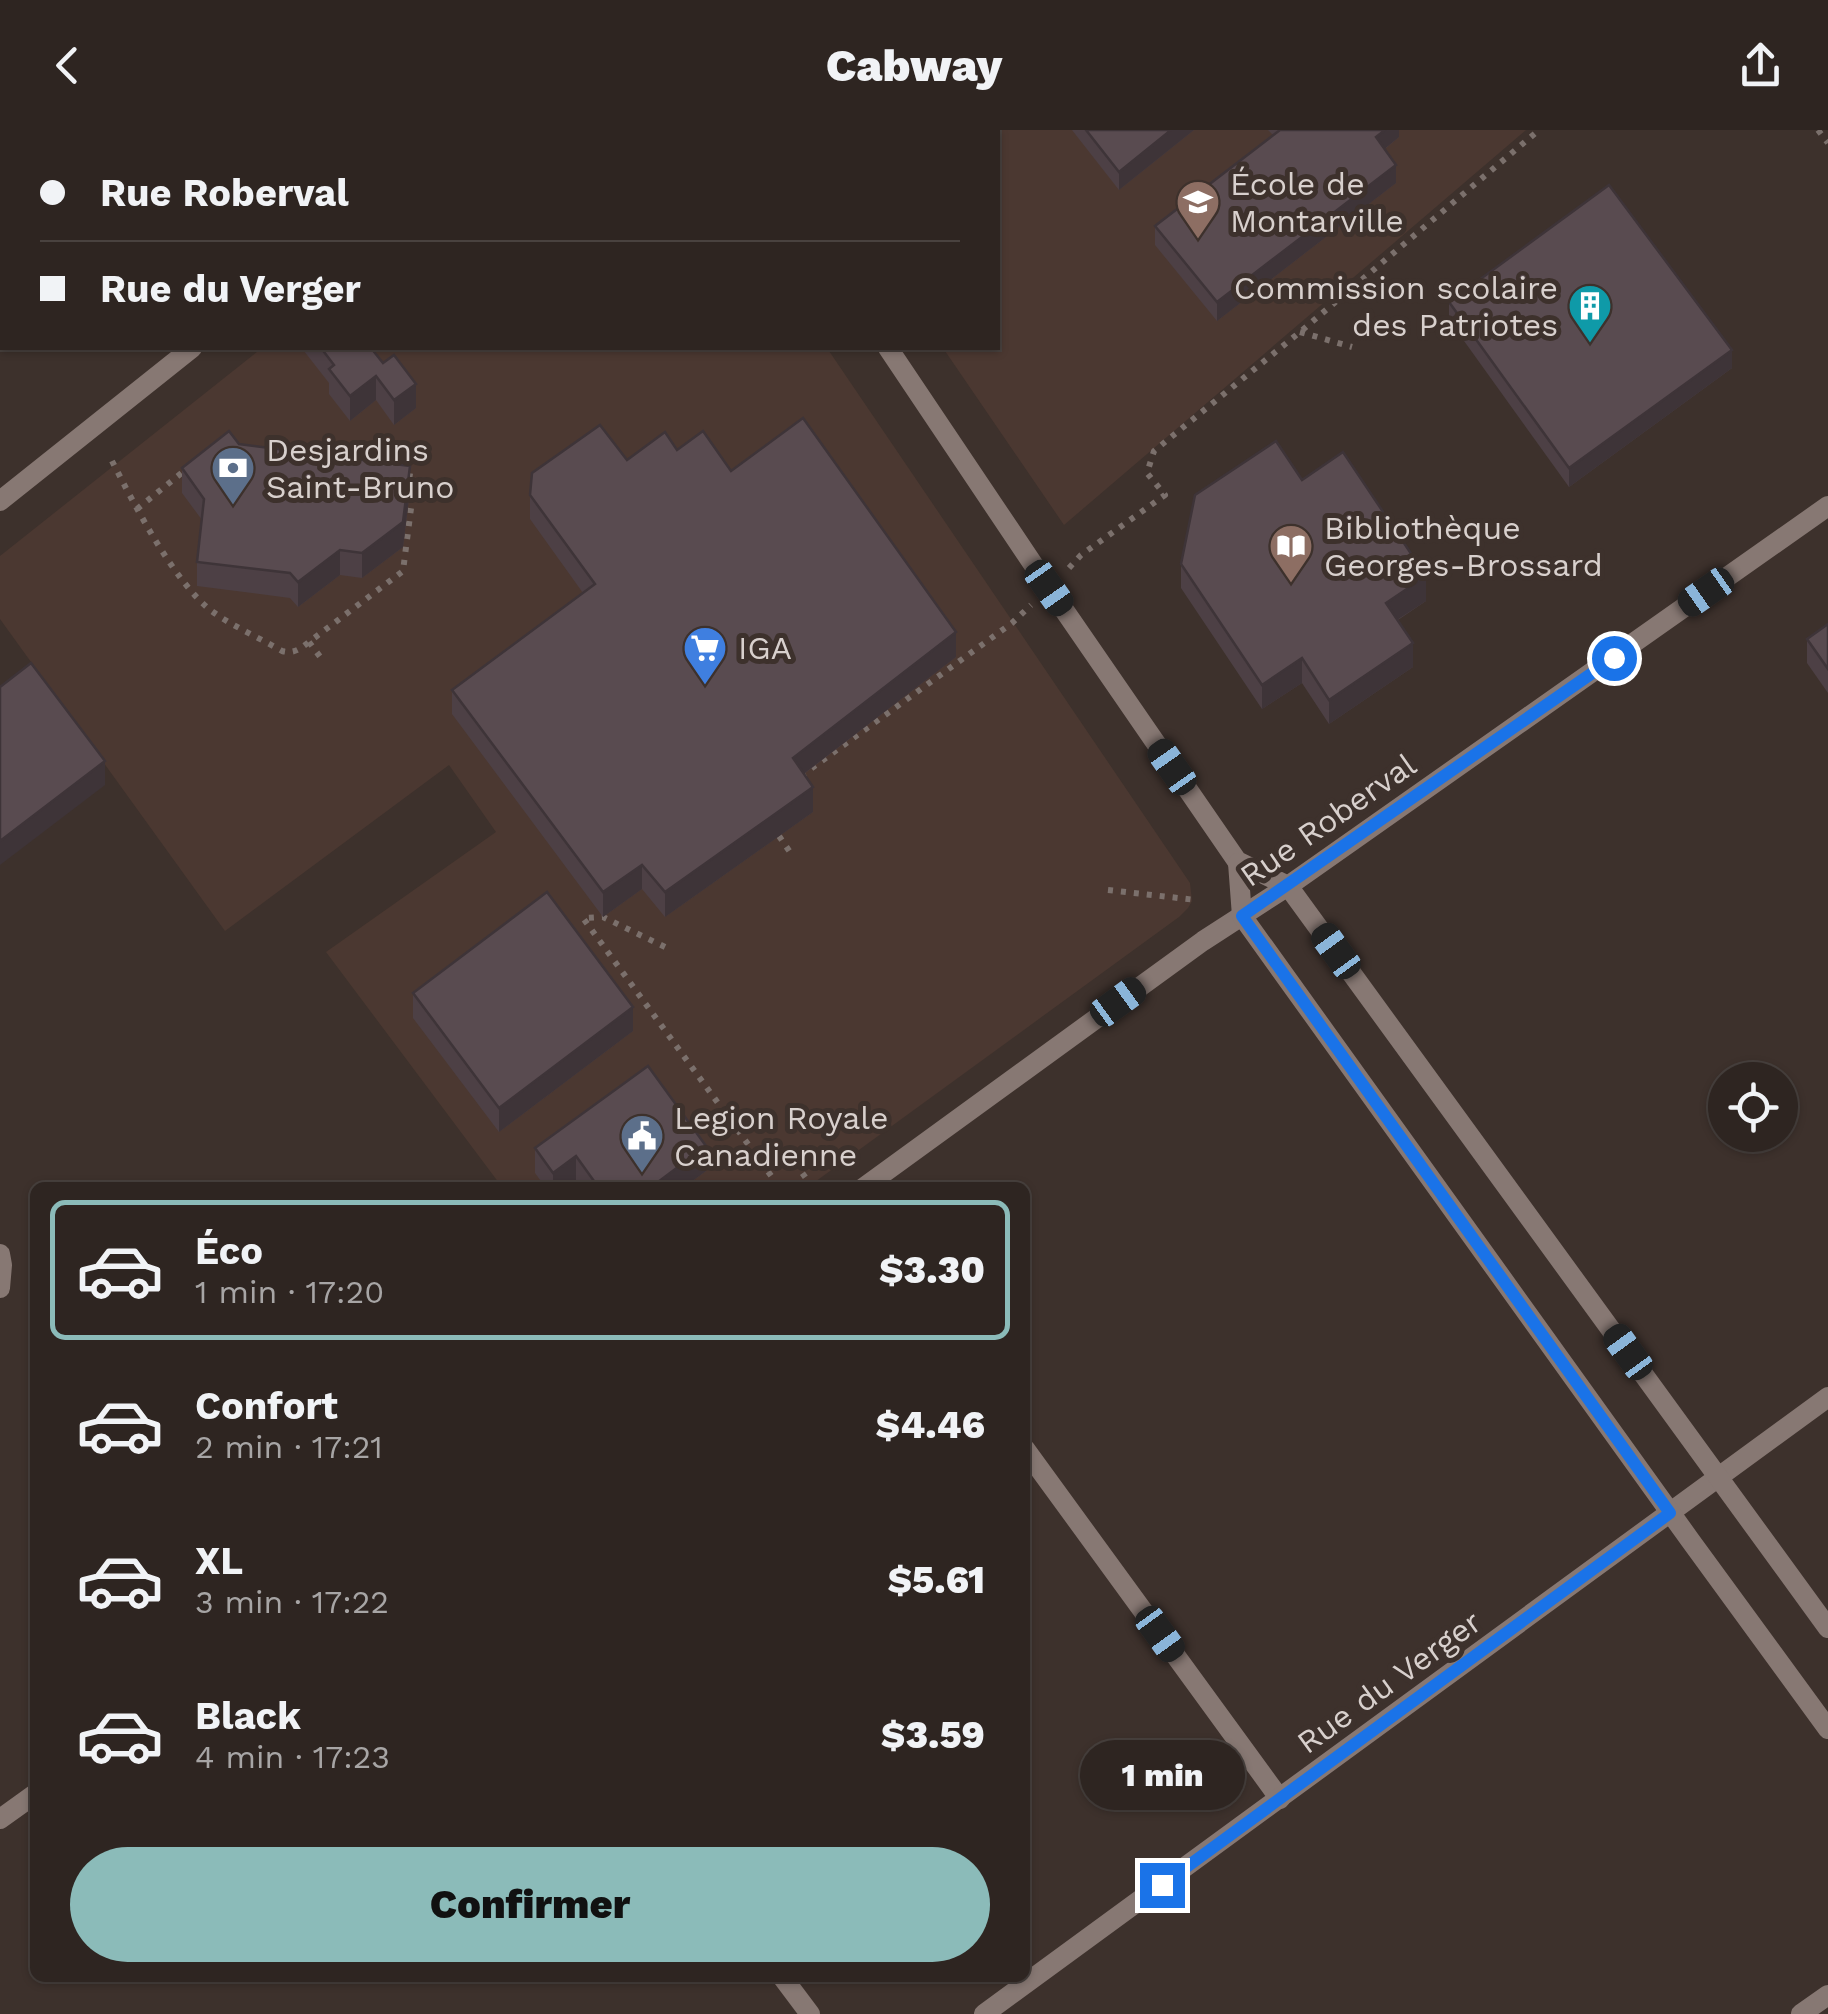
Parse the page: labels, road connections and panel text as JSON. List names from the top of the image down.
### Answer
{
  "streets": {
    "street": ["Rue Roberval", "Rue du Verger"]
  },
  "places": {
    "school or university": ["École de Montarville"],
    "building": ["Commission scolaire des Patriotes"],
    "bank": ["Desjardins Saint-Bruno"],
    "library": ["Bibliothèque Georges-Brossard"],
    "supermarket": ["IGA"],
    "public building": ["Legion Royale Canadienne"]
  },
  "page": {
    "header": "Cabway",
    "banner": ["Rue Roberval", "Rue du Verger"],
    "list": [
      {
        "name": "Éco",
        "note": "1 min · 17:20",
        "value": "$3.30"
      },
      {
        "name": "Confort",
        "note": "2 min · 17:21",
        "value": "$4.46"
      },
      {
        "name": "XL",
        "note": "3 min · 17:22",
        "value": "$5.61"
      },
      {
        "name": "Black",
        "note": "4 min · 17:23",
        "value": "$3.59"
      }
    ],
    "bubble": "1 min",
    "buttons": "Confirmer"
  }
}
